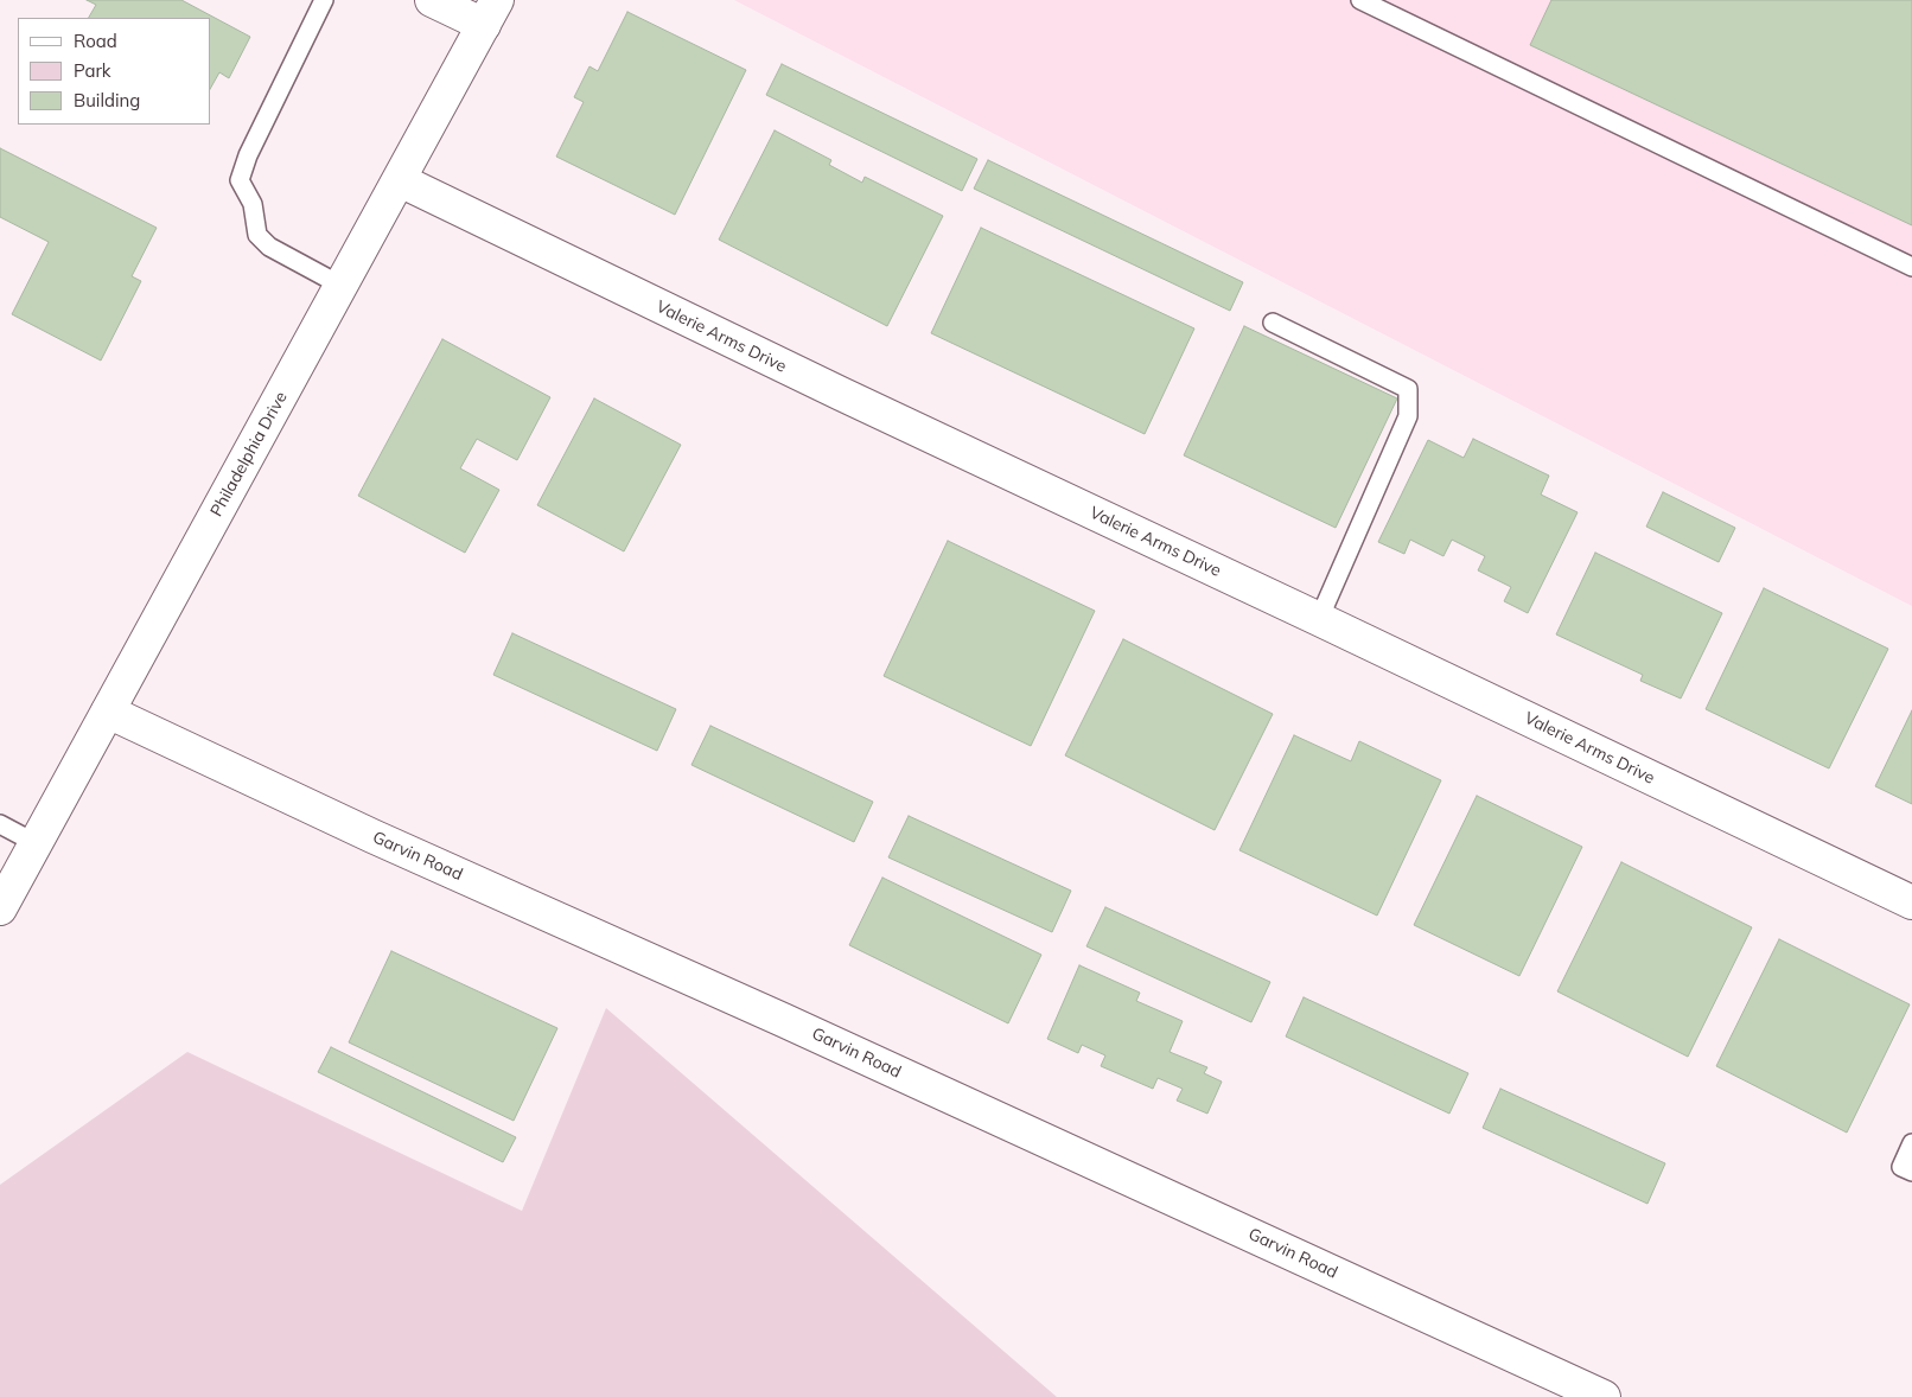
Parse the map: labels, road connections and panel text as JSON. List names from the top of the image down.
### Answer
{
  "streets": {
    "street": ["Valerie Arms Drive", "Philadelphia Drive", "Garvin Road"]
  },
  "crossings": [
    ["Valerie Arms Drive", "Philadelphia Drive"],
    ["Philadelphia Drive", "Garvin Road"]
  ],
  "legend": ["Road", "Park", "Building"]
}
